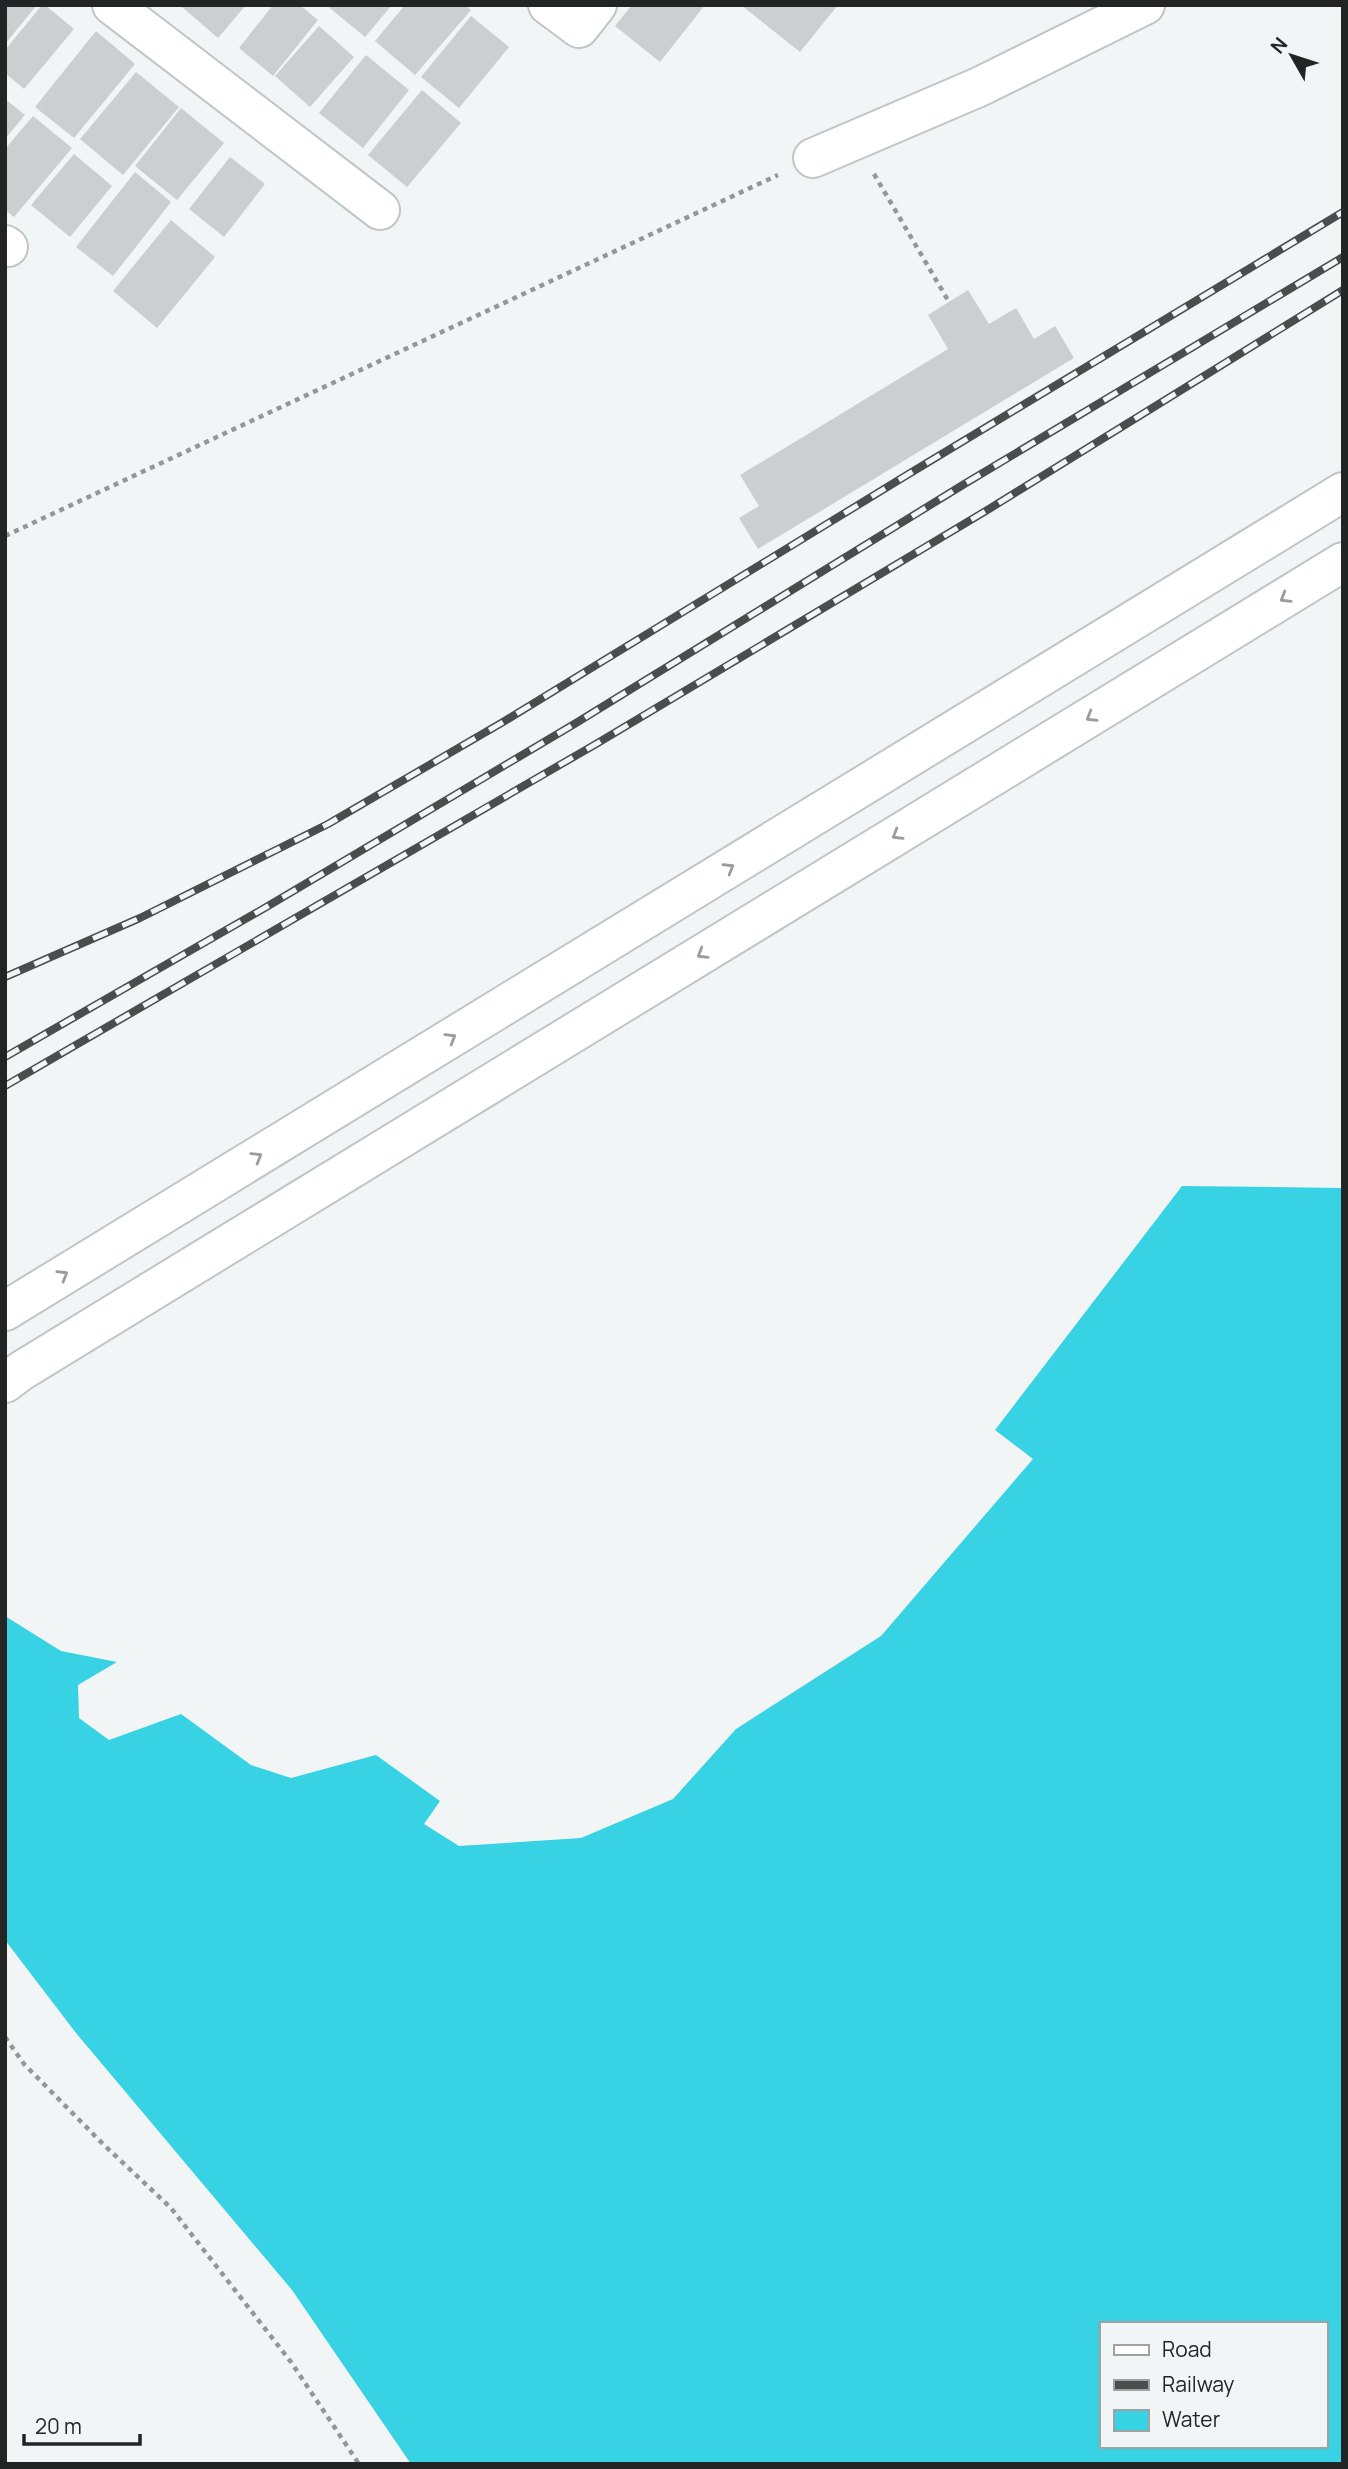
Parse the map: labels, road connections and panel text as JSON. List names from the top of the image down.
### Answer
{
  "legend": ["Road", "Railway", "Water"],
  "scale_bar": "20 m",
  "north": "top left"
}
